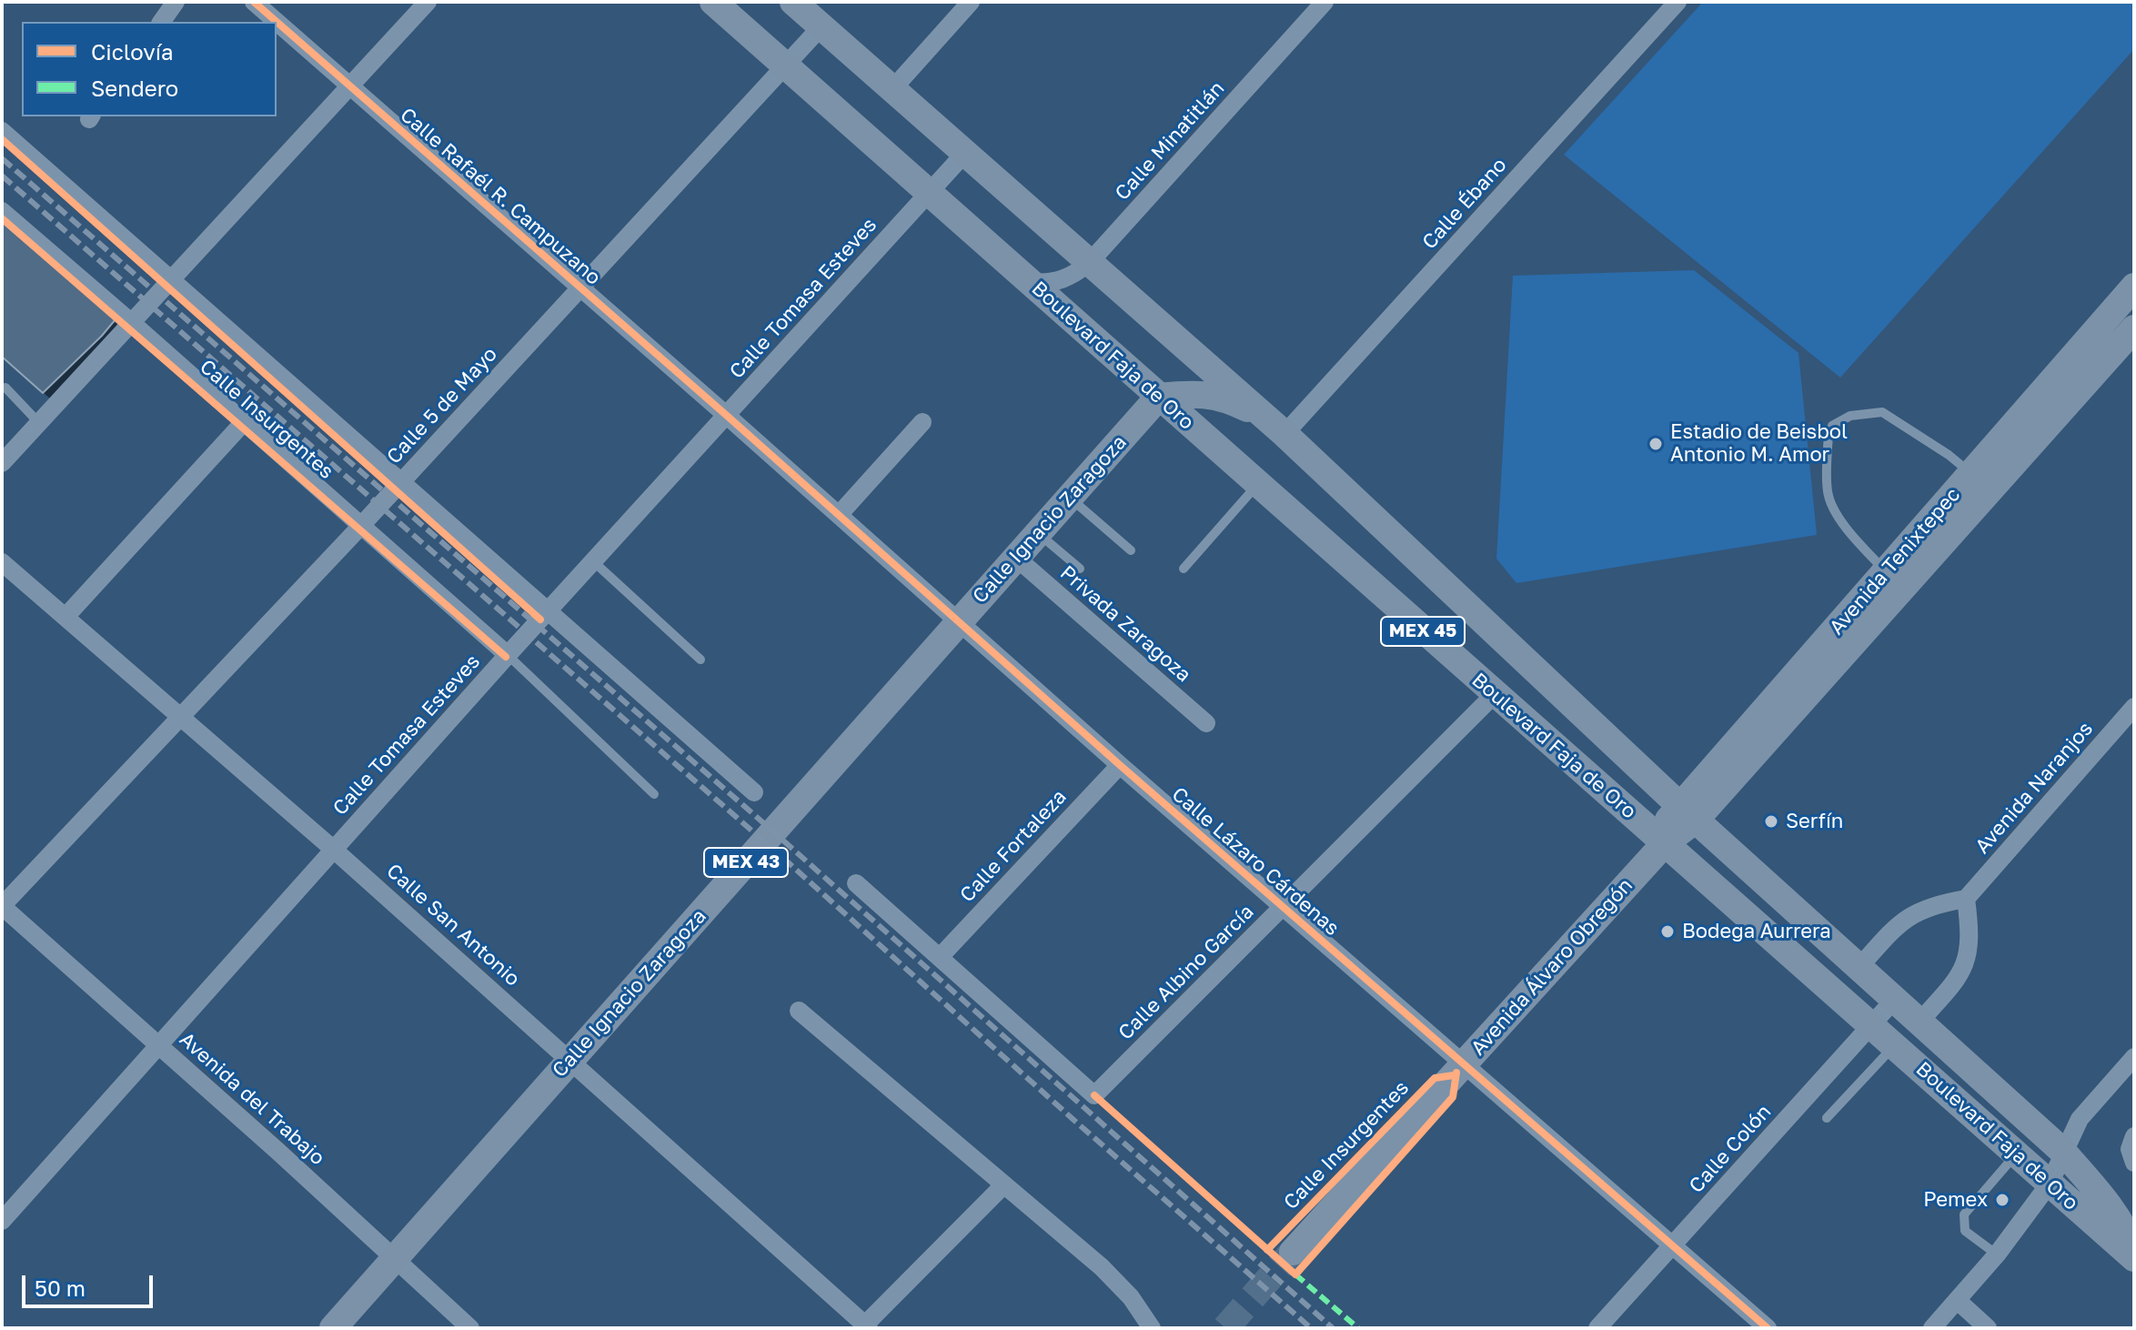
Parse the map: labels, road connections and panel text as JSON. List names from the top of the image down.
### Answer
{
  "streets": {
    "main road": [
      "Boulevard Faja de Oro",
      "Calle Ignacio Zaragoza",
      "Avenida Tenixtepec",
      "MEX 45",
      "MEX 43",
      "Avenida Álvaro Obregón"
    ],
    "street": [
      "Calle Minatitlán",
      "Calle Rafaél R. Campuzano",
      "Calle Ébano",
      "Calle Tomasa Esteves",
      "Calle 5 de Mayo",
      "Calle Insurgentes",
      "Privada Zaragoza",
      "Avenida Naranjos",
      "Calle Fortaleza",
      "Calle Lázaro Cárdenas",
      "Calle San Antonio",
      "Calle Albino García",
      "Avenida del Trabajo",
      "Calle Colón"
    ]
  },
  "crossings": [
    ["Calle Minatitlán", "Boulevard Faja de Oro"],
    ["Calle Rafaél R. Campuzano", "Calle Tomasa Esteves"],
    ["Calle Rafaél R. Campuzano", "Calle 5 de Mayo"],
    ["Calle Rafaél R. Campuzano", "Calle Lázaro Cárdenas"],
    ["Calle Ébano", "Boulevard Faja de Oro"],
    ["Calle Tomasa Esteves", "Boulevard Faja de Oro"],
    ["Calle Tomasa Esteves", "Calle Insurgentes"],
    ["Calle Tomasa Esteves", "Calle Lázaro Cárdenas"],
    ["Calle Tomasa Esteves", "Calle San Antonio"],
    ["Calle Tomasa Esteves", "Avenida del Trabajo"],
    ["Boulevard Faja de Oro", "Calle 5 de Mayo"],
    ["Boulevard Faja de Oro", "Calle Ignacio Zaragoza"],
    ["Boulevard Faja de Oro", "Avenida Tenixtepec"],
    ["Boulevard Faja de Oro", "Avenida Álvaro Obregón"],
    ["Boulevard Faja de Oro", "Calle Albino García"],
    ["Boulevard Faja de Oro", "Calle Colón"],
    ["Calle 5 de Mayo", "Calle Insurgentes"],
    ["Calle 5 de Mayo", "Calle San Antonio"],
    ["Calle 5 de Mayo", "Avenida del Trabajo"],
    ["Calle Ignacio Zaragoza", "Privada Zaragoza"],
    ["Calle Ignacio Zaragoza", "Calle Lázaro Cárdenas"],
    ["Calle Ignacio Zaragoza", "Calle San Antonio"],
    ["Calle Ignacio Zaragoza", "Avenida del Trabajo"],
    ["Avenida Tenixtepec", "Avenida Álvaro Obregón"],
    ["Calle Fortaleza", "Calle Lázaro Cárdenas"],
    ["Calle Fortaleza", "Calle Albino García"],
    ["Calle Lázaro Cárdenas", "Avenida Álvaro Obregón"],
    ["Calle Lázaro Cárdenas", "Calle Albino García"],
    ["Calle Lázaro Cárdenas", "Calle Colón"]
  ],
  "places": [
    "Estadio de Beisbol Antonio M. Amor",
    "Serfín",
    "Bodega Aurrera",
    "Pemex"
  ],
  "legend": ["Ciclovía", "Sendero"],
  "scale_bar": "50 m"
}
